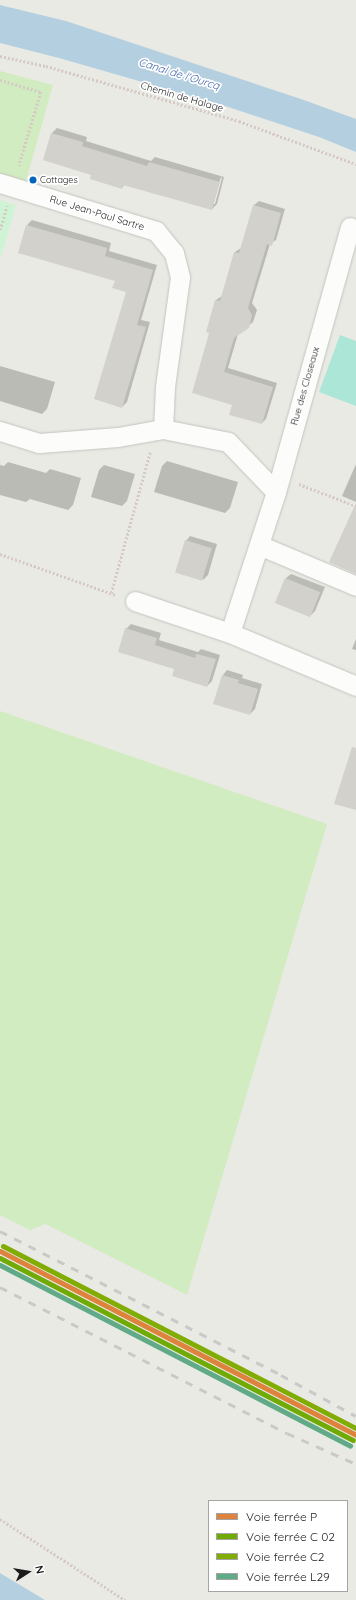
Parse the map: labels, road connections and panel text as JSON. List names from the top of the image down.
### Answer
{
  "streets": {
    "street": ["Rue Jean-Paul Sartre", "Rue des Closeaux"],
    "path": ["Chemin de Halage"]
  },
  "water": ["Canal de l'Ourcq"],
  "places": ["Cottages"],
  "lines": ["rail line C2", "rail line P", "rail line L29"],
  "legend": [
    "Voie ferrée P",
    "Voie ferrée C 02",
    "Voie ferrée C2",
    "Voie ferrée L29"
  ],
  "north": "right"
}
